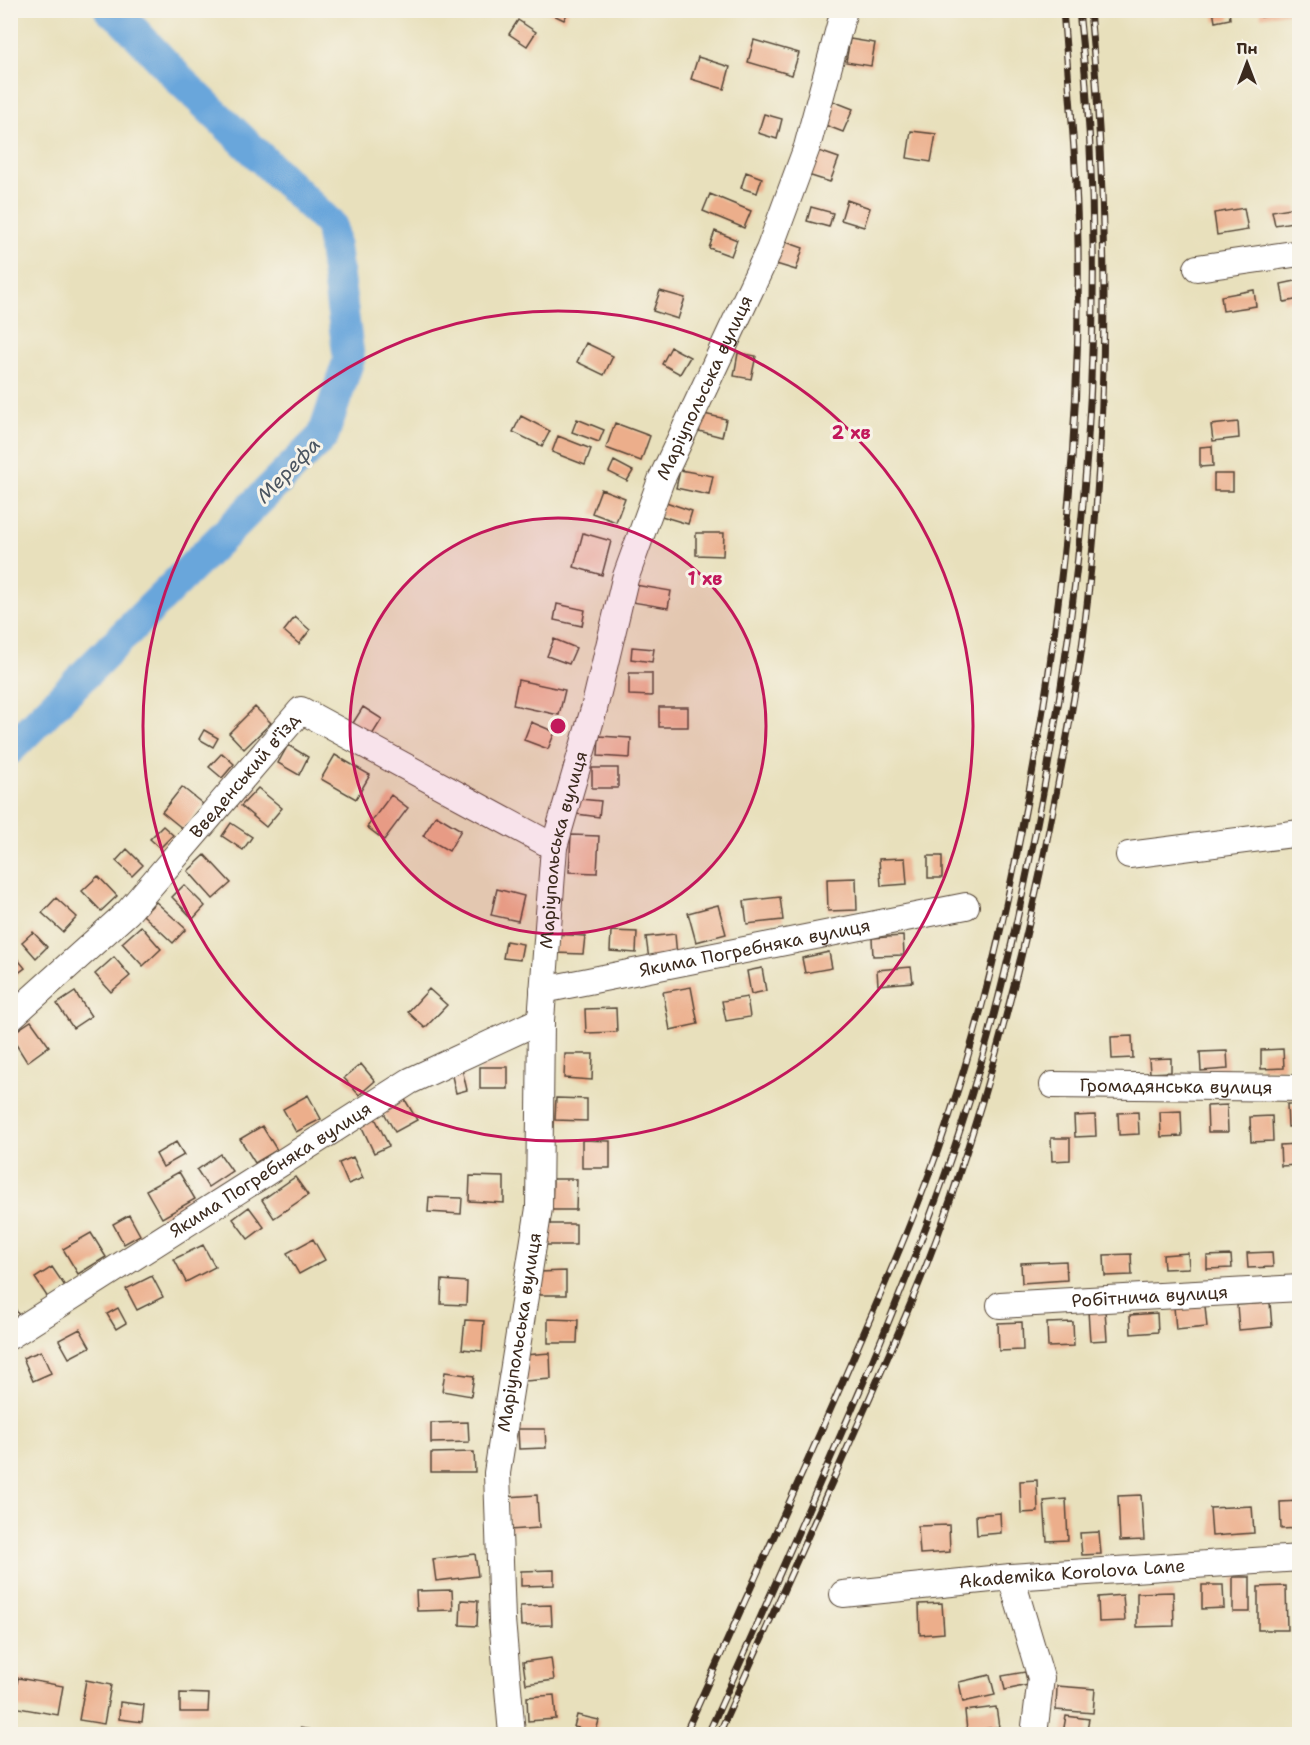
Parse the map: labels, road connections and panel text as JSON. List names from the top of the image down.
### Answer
{
  "streets": {
    "street": [
      "Маріупольська вулиця",
      "Введенський в'їзд",
      "Якима Погребняка вулиця",
      "Громадянська вулиця",
      "Робітнича вулиця",
      "Akademika Korolova Lane"
    ]
  },
  "crossings": [
    ["Маріупольська вулиця", "Введенський в'їзд"],
    ["Маріупольська вулиця", "Якима Погребняка вулиця"]
  ],
  "water": ["Мерефа"],
  "north": "top",
  "rings": ["2 хв", "1 хв"]
}
